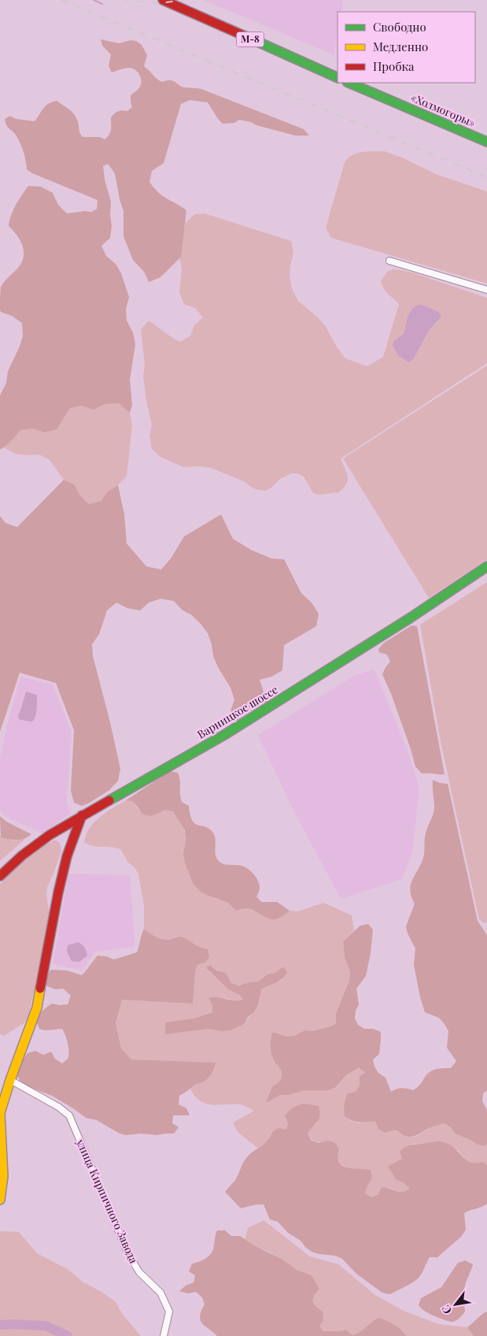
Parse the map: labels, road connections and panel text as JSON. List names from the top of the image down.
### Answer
{
  "streets": {
    "main road": ["М-8", "«Холмогоры»", "Варницкое шоссе"],
    "street": ["улица Кирпичного Завода"]
  },
  "legend": ["Свободно", "Медленно", "Пробка"],
  "north": "bottom left"
}
